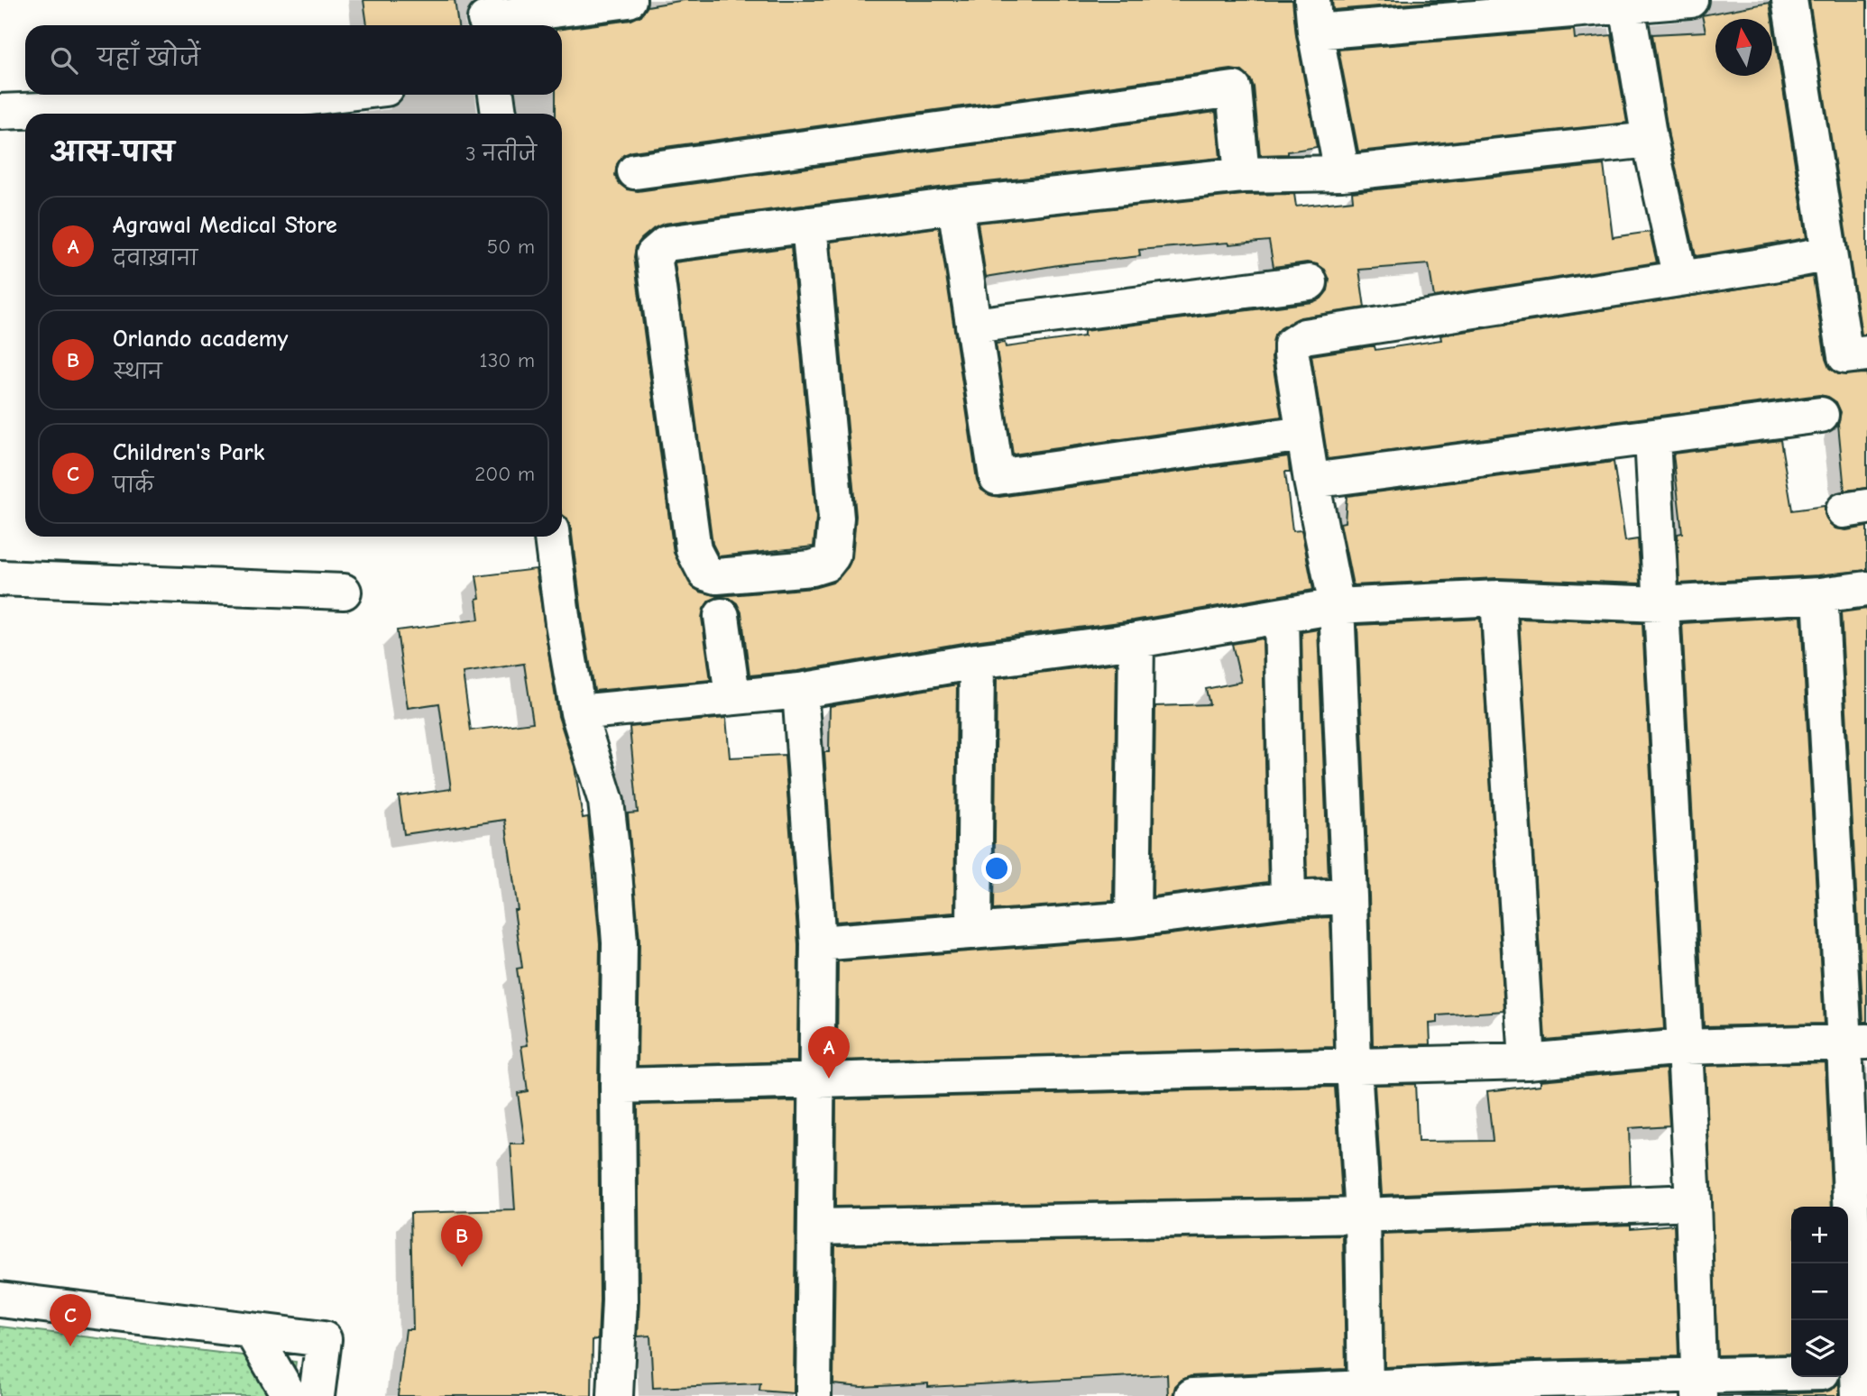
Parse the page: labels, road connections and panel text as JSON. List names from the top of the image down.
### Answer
{
  "north": "top",
  "page": {
    "search": "यहाँ खोजें",
    "heading": ["आस-पास", "3 नतीजे"],
    "list": [
      {
        "mark": "A",
        "name": "Agrawal Medical Store",
        "note": "दवाख़ाना",
        "value": "50 m"
      },
      {
        "mark": "B",
        "name": "Orlando academy",
        "note": "स्थान",
        "value": "130 m"
      },
      {
        "mark": "C",
        "name": "Children's Park",
        "note": "पार्क",
        "value": "200 m"
      }
    ],
    "pins": ["A", "B", "C"],
    "map_buttons": ["+", "−"]
  }
}
